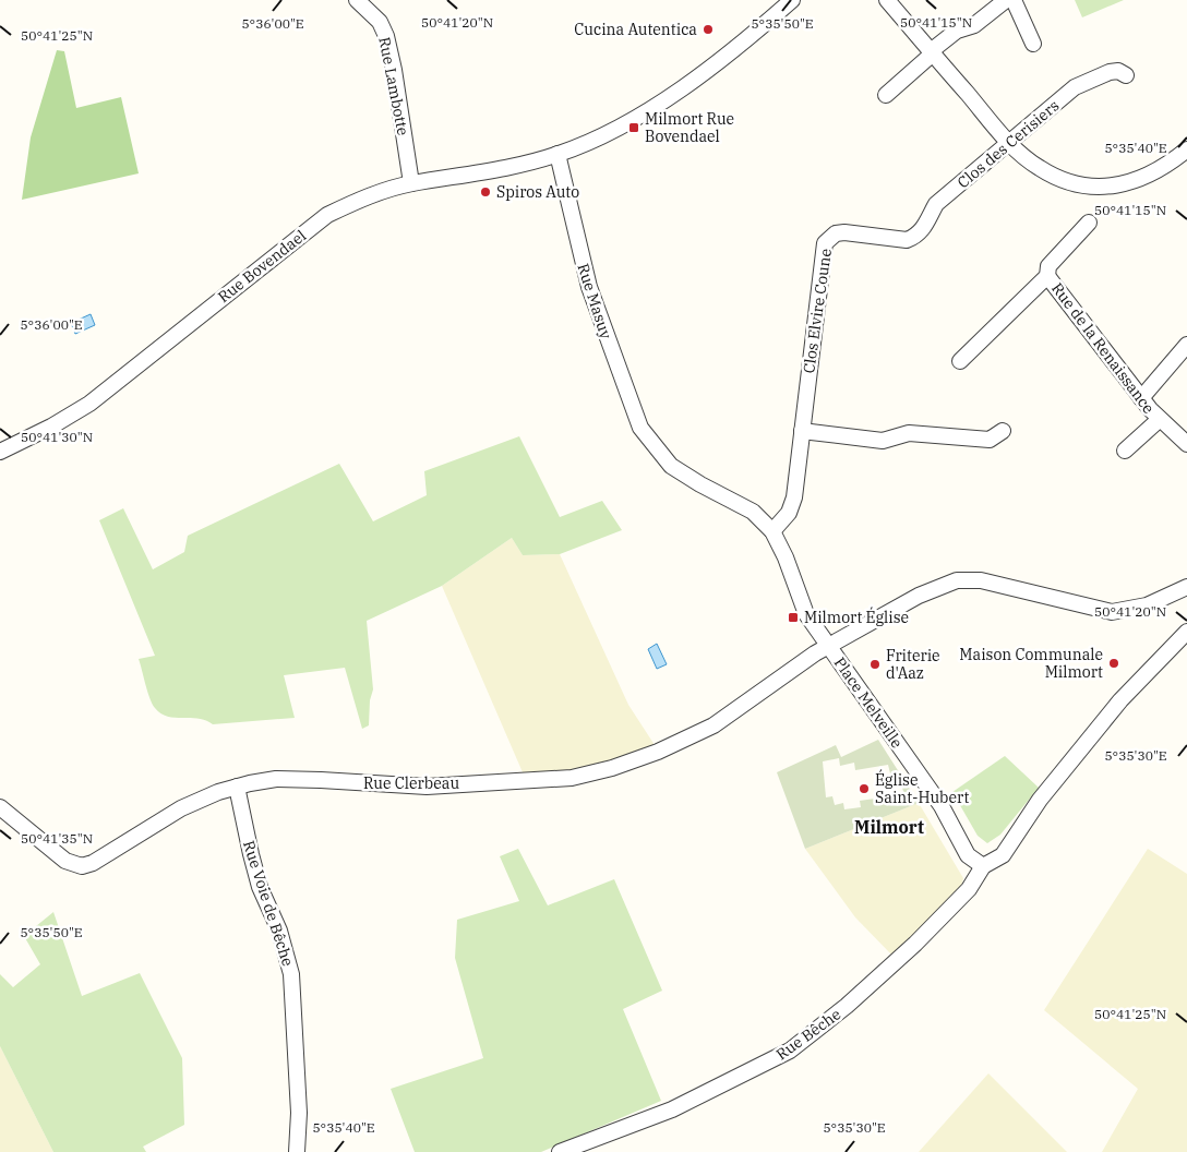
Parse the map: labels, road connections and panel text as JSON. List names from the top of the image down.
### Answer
{
  "streets": {
    "street": [
      "Rue Lambotte",
      "Clos des Cerisiers",
      "Rue Bovendael",
      "Rue Masuy",
      "Clos Elvire Coune",
      "Rue de la Renaissance",
      "Place Melveille",
      "Rue Clerbeau",
      "Rue Voie de Bêche",
      "Rue Bêche"
    ]
  },
  "crossings": [
    ["Rue Lambotte", "Rue Bovendael"],
    ["Clos des Cerisiers", "Clos Elvire Coune"],
    ["Rue Bovendael", "Rue Masuy"],
    ["Rue Masuy", "Clos Elvire Coune"],
    ["Rue Masuy", "Place Melveille"],
    ["Rue Masuy", "Rue Clerbeau"],
    ["Place Melveille", "Rue Clerbeau"],
    ["Place Melveille", "Rue Bêche"],
    ["Rue Clerbeau", "Rue Voie de Bêche"]
  ],
  "districts": ["Milmort"],
  "places": {
    "other": [
      "Cucina Autentica",
      "Spiros Auto",
      "Maison Communale Milmort",
      "Friterie d'Aaz",
      "Église Saint-Hubert"
    ],
    "transit": ["Milmort Rue Bovendael", "Milmort Église"]
  },
  "coordinates": [
    "50°41'15\"N",
    "50°41'20\"N",
    "5°36'00\"E",
    "5°35'50\"E",
    "50°41'25\"N",
    "5°35'40\"E",
    "50°41'30\"N",
    "5°35'30\"E",
    "50°41'35\"N"
  ]
}
